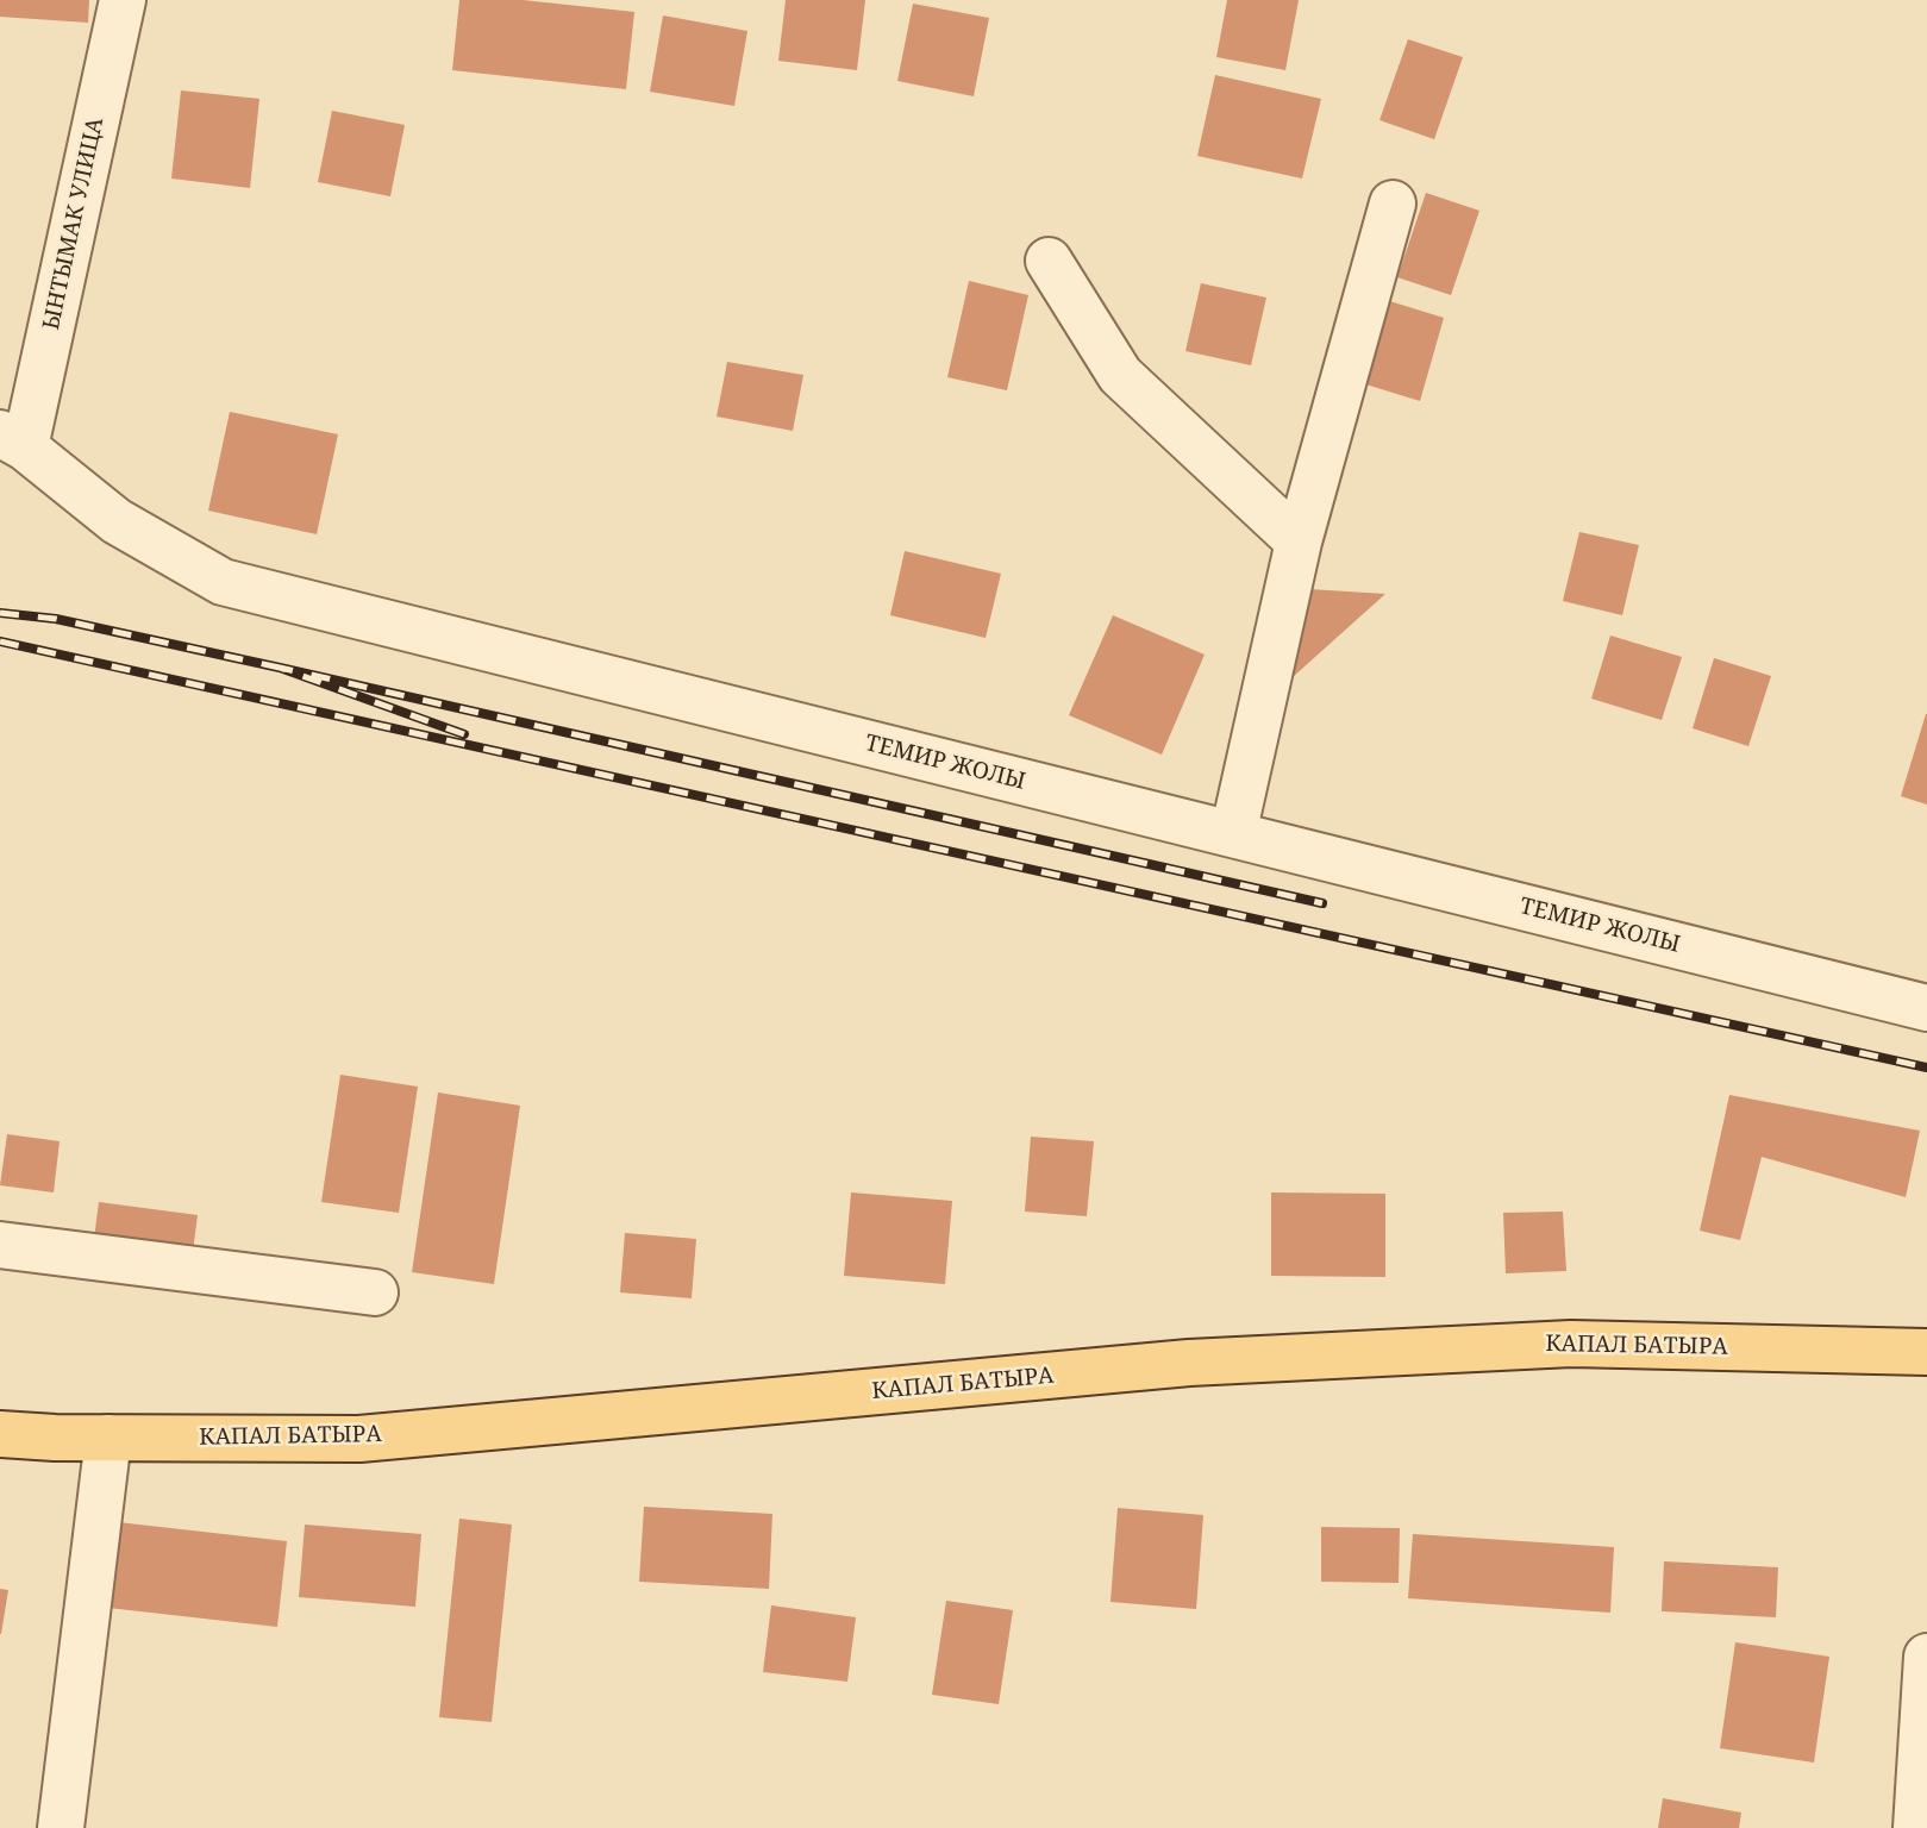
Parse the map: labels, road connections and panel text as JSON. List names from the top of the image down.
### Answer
{
  "streets": {
    "main road": ["КАПАЛ БАТЫРА"],
    "street": ["ЫНТЫМАК УЛИЦА", "ТЕМИР ЖОЛЫ"]
  },
  "crossings": [
    ["ЫНТЫМАК УЛИЦА", "ТЕМИР ЖОЛЫ"]
  ]
}
